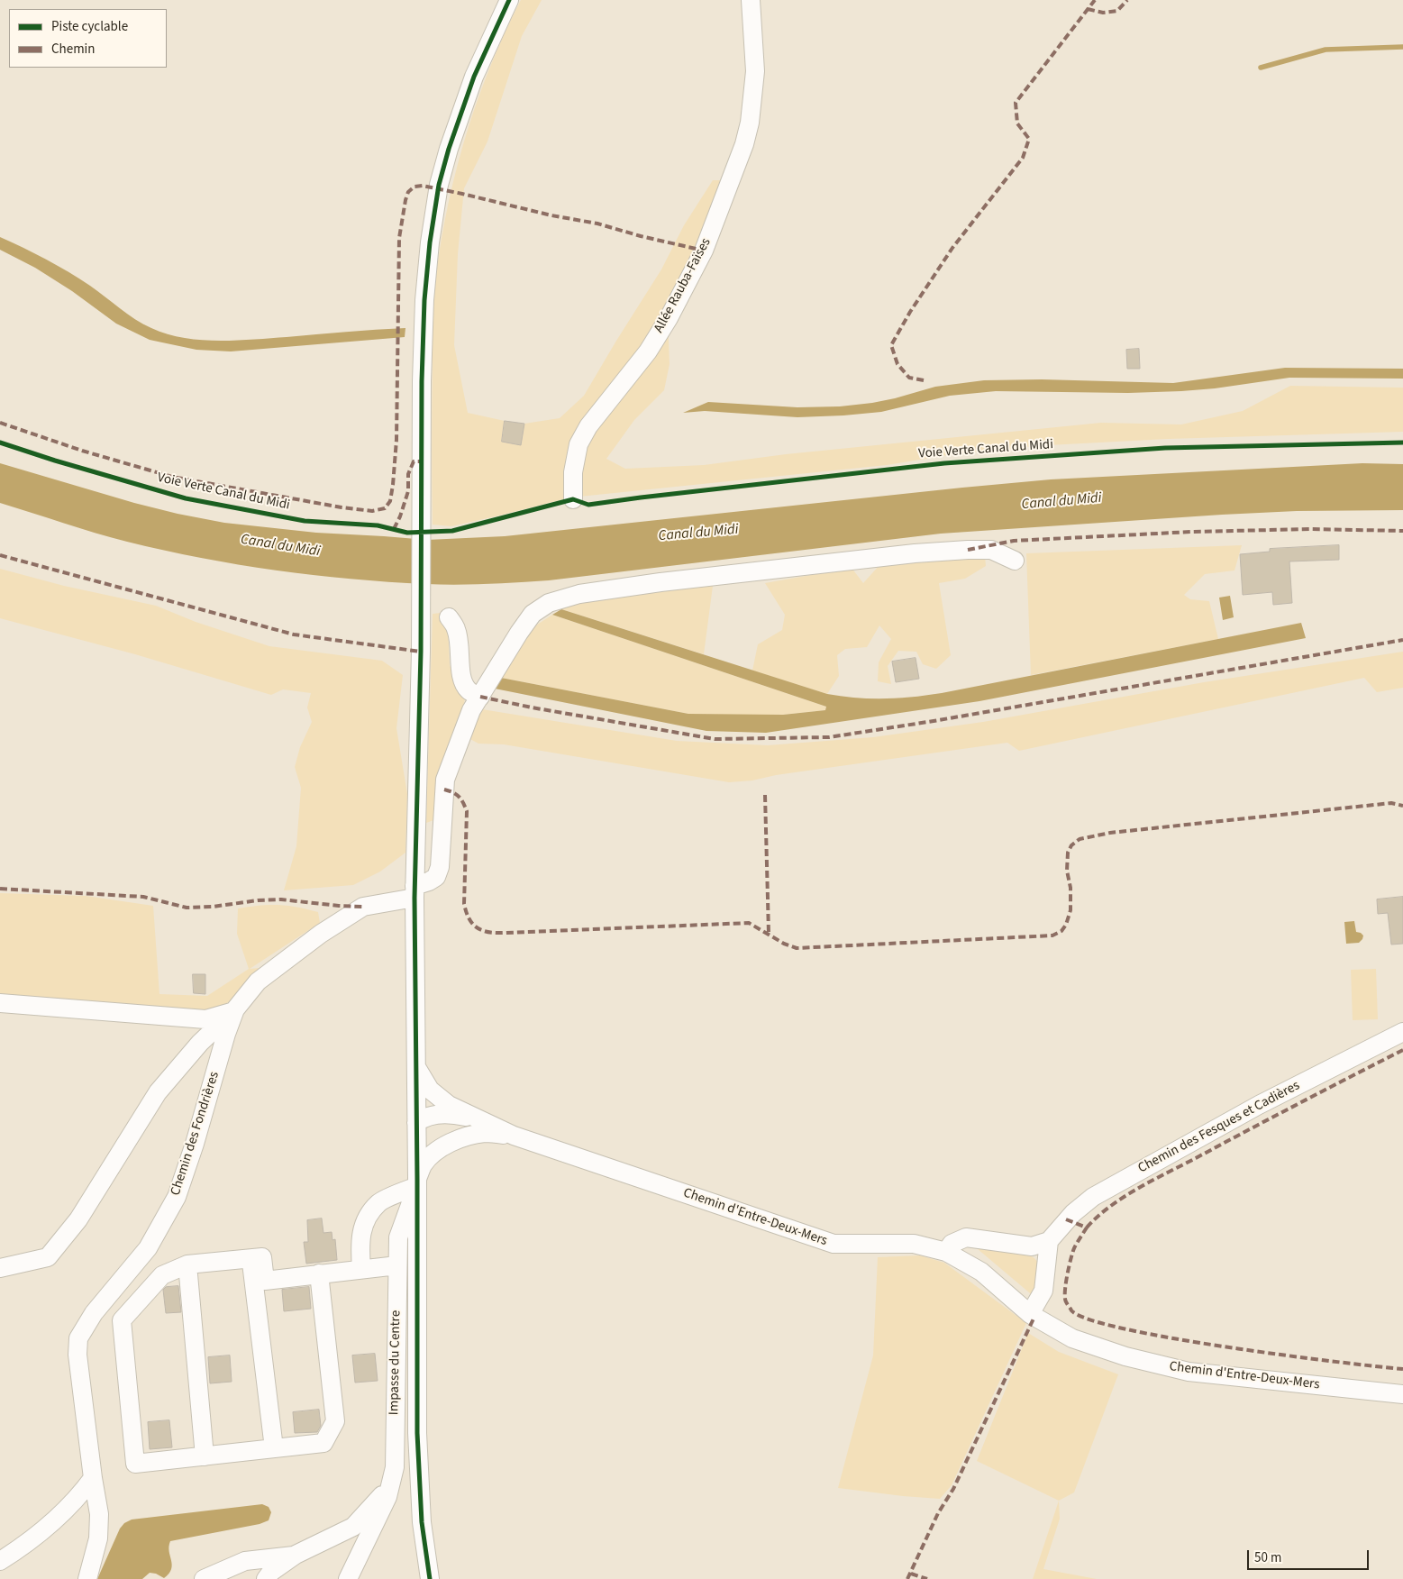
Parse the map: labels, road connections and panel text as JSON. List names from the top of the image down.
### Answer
{
  "streets": {
    "street": [
      "Allée Rauba-Faïses",
      "Chemin des Fesques et Cadières",
      "Chemin des Fondrières",
      "Chemin d'Entre-Deux-Mers",
      "Impasse du Centre"
    ],
    "cycle path": ["Voie Verte Canal du Midi"]
  },
  "crossings": [
    ["Chemin d'Entre-Deux-Mers", "Impasse du Centre"]
  ],
  "water": ["Canal du Midi"],
  "legend": ["Piste cyclable", "Chemin"],
  "scale_bar": "50 m"
}
